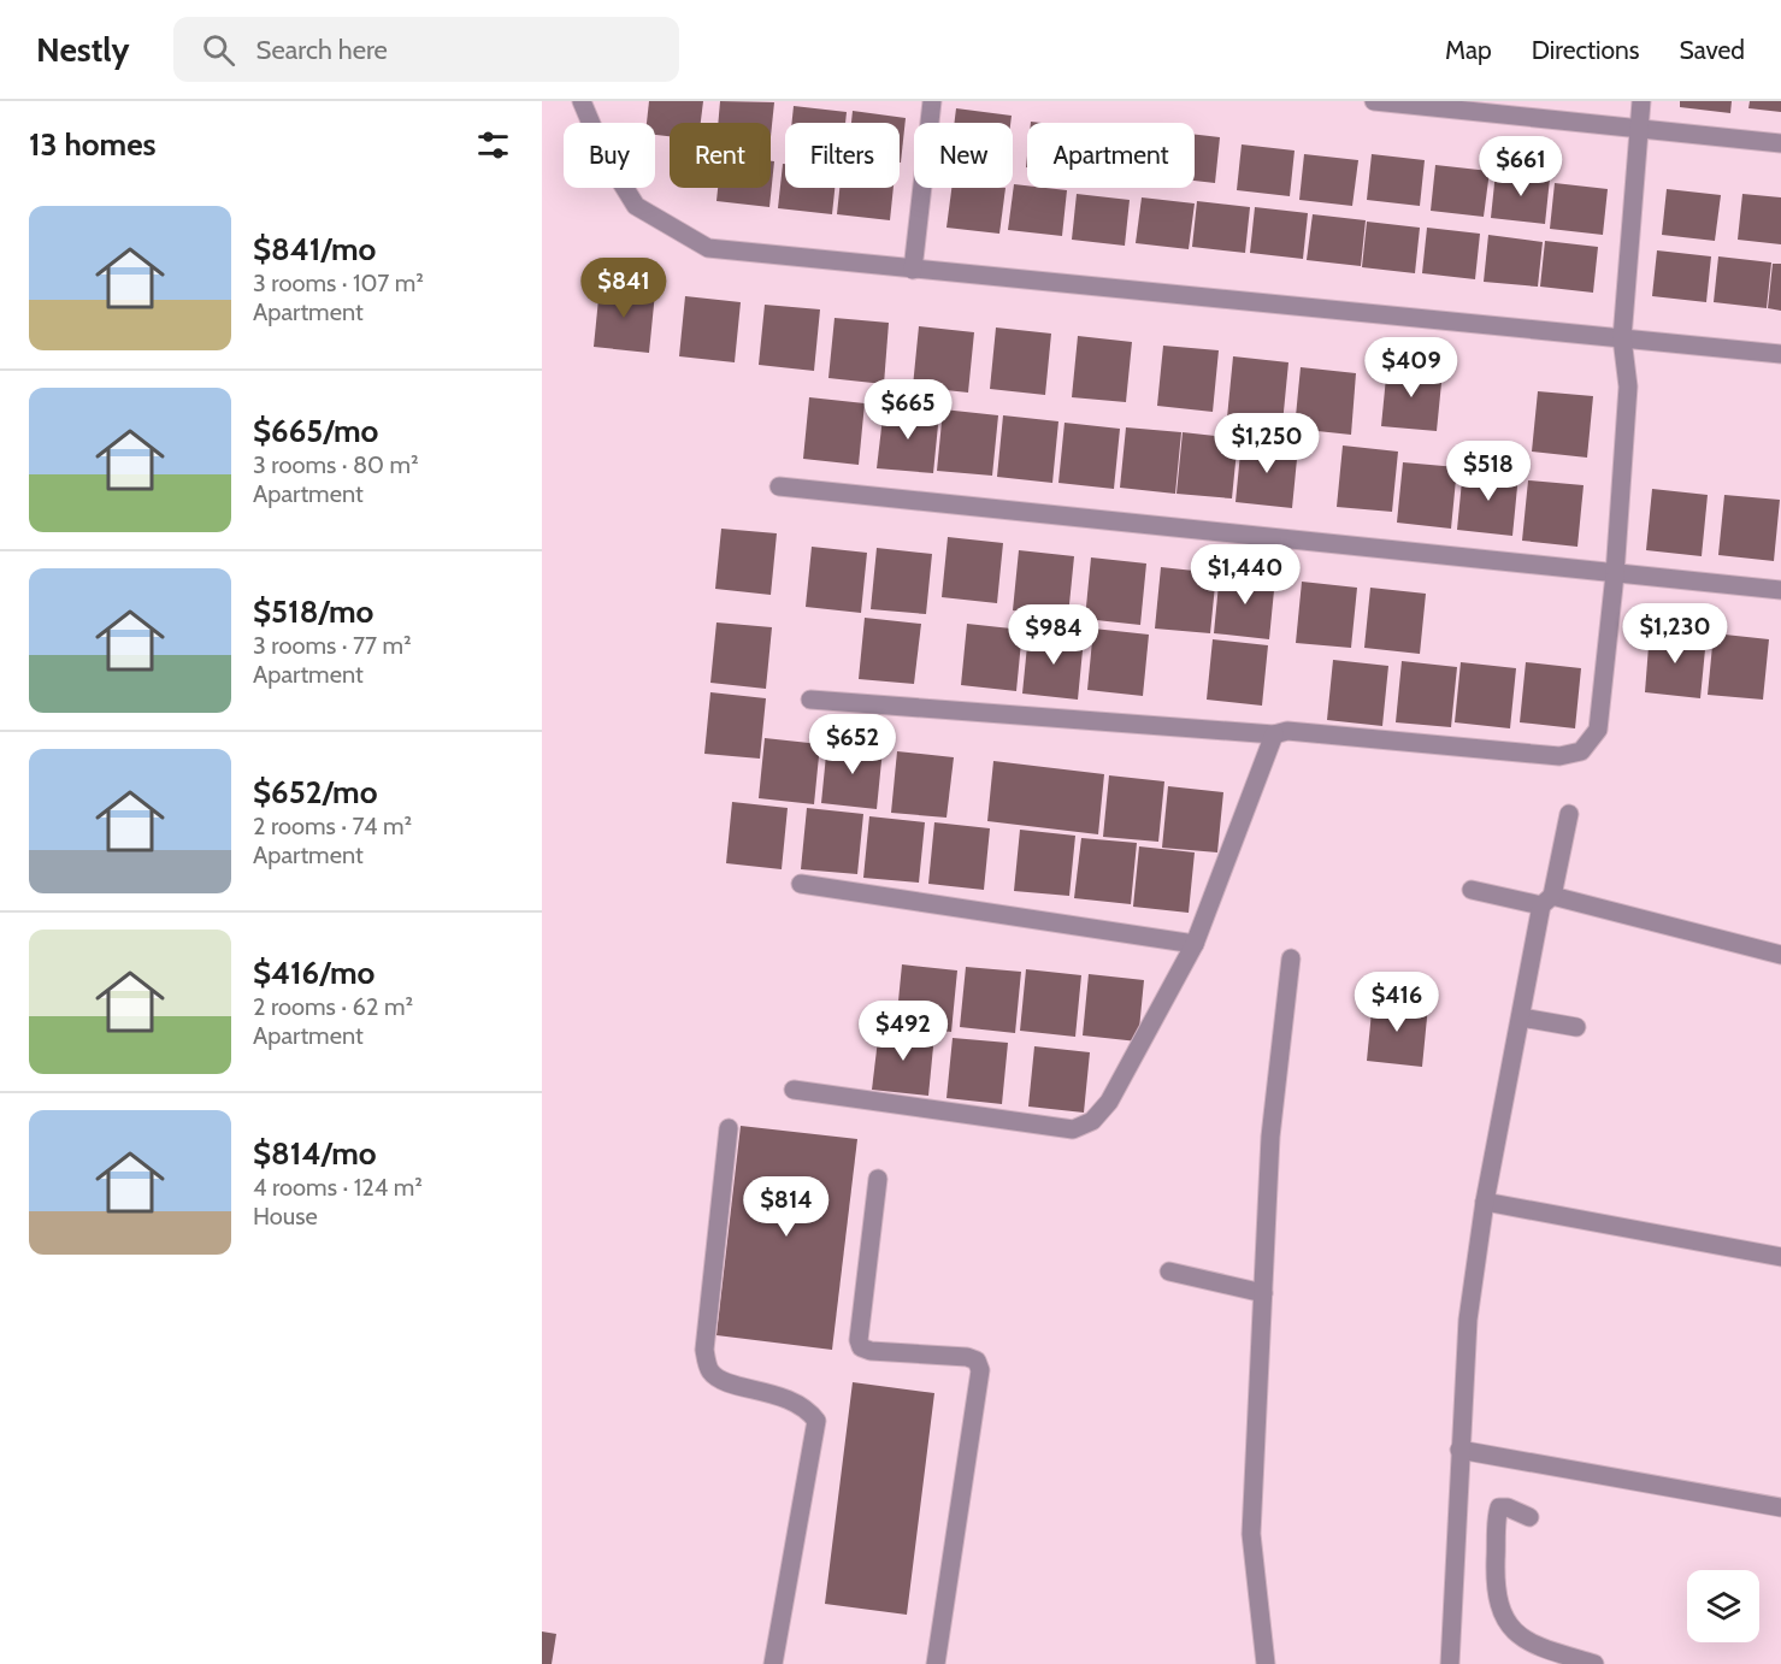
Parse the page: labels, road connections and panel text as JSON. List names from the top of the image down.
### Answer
{
  "page": {
    "header": "Nestly",
    "search": "Search here",
    "nav": ["Map", "Directions", "Saved"],
    "heading": "13 homes",
    "chip": [
      "Buy",
      "Rent",
      "Filters",
      "New",
      "Apartment"
    ],
    "price": [
      "$661",
      "$841",
      "$409",
      "$665",
      "$1,250",
      "$518",
      "$1,440",
      "$1,230",
      "$984",
      "$652",
      "$416",
      "$492",
      "$814"
    ],
    "list": [
      {
        "name": "$841/mo",
        "note": "3 rooms · 107 m² · Apartment"
      },
      {
        "name": "$665/mo",
        "note": "3 rooms · 80 m² · Apartment"
      },
      {
        "name": "$518/mo",
        "note": "3 rooms · 77 m² · Apartment"
      },
      {
        "name": "$652/mo",
        "note": "2 rooms · 74 m² · Apartment"
      },
      {
        "name": "$416/mo",
        "note": "2 rooms · 62 m² · Apartment"
      },
      {
        "name": "$814/mo",
        "note": "4 rooms · 124 m² · House"
      }
    ]
  }
}
